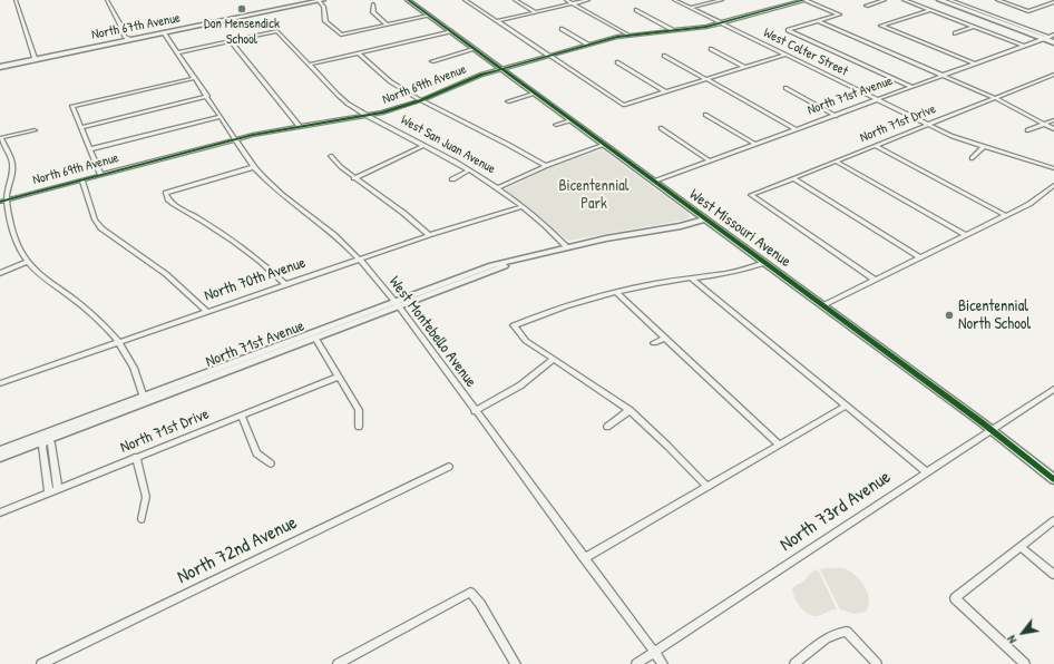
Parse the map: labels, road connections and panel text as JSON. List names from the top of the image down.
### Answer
{
  "streets": {
    "main road": ["North 67th Avenue"],
    "street": [
      "West Colter Street",
      "North 69th Avenue",
      "North 71st Avenue",
      "North 71st Drive",
      "West San Juan Avenue",
      "West Missouri Avenue",
      "North 70th Avenue",
      "West Montebello Avenue",
      "North 73rd Avenue",
      "North 72nd Avenue"
    ]
  },
  "crossings": [
    ["North 67th Avenue", "West Montebello Avenue"],
    ["West Colter Street", "North 69th Avenue"],
    ["West Colter Street", "North 71st Avenue"],
    ["West Colter Street", "North 71st Drive"],
    ["North 69th Avenue", "West San Juan Avenue"],
    ["North 69th Avenue", "West Missouri Avenue"],
    ["North 69th Avenue", "West Montebello Avenue"],
    ["North 71st Avenue", "West San Juan Avenue"],
    ["North 71st Avenue", "West Missouri Avenue"],
    ["North 71st Avenue", "West Montebello Avenue"],
    ["West San Juan Avenue", "North 70th Avenue"],
    ["West Missouri Avenue", "North 73rd Avenue"],
    ["North 70th Avenue", "West Montebello Avenue"],
    ["West Montebello Avenue", "North 73rd Avenue"]
  ],
  "parks": ["Bicentennial Park"],
  "places": ["Don Mensendick School", "Bicentennial North School"],
  "north": "bottom left"
}
